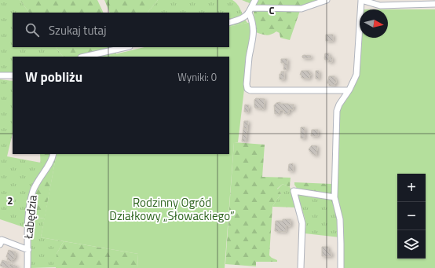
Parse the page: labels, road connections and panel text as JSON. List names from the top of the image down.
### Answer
{
  "streets": {
    "street": ["Łabędzia"]
  },
  "parks": ["Rodzinny Ogród Działkowy „Słowackiego”"],
  "north": "right",
  "page": {
    "search": "Szukaj tutaj",
    "heading": ["W pobliżu", "Wyniki: 0"],
    "map_buttons": ["+", "−"]
  },
  "grid": {
    "columns": ["C"],
    "rows": ["2"]
  }
}
